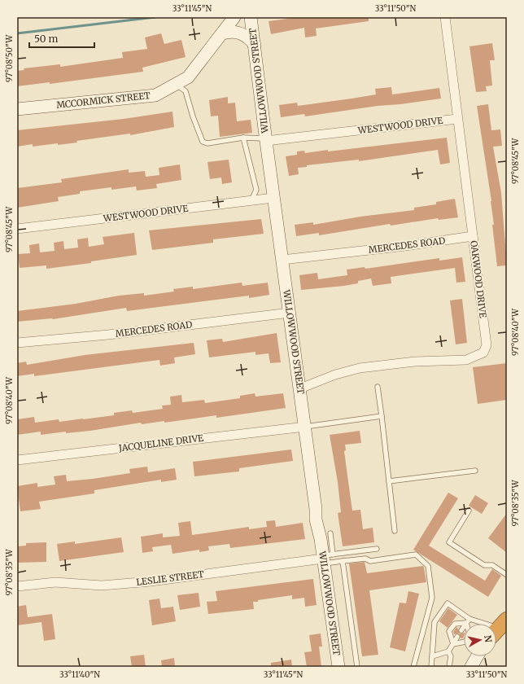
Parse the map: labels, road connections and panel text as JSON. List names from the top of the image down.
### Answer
{
  "streets": {
    "street": [
      "WILLOWWOOD STREET",
      "MCCORMICK STREET",
      "WESTWOOD DRIVE",
      "MERCEDES ROAD",
      "OAKWOOD DRIVE",
      "JACQUELINE DRIVE",
      "LESLIE STREET"
    ]
  },
  "crossings": [
    ["WILLOWWOOD STREET", "WESTWOOD DRIVE"],
    ["WILLOWWOOD STREET", "MERCEDES ROAD"],
    ["WILLOWWOOD STREET", "OAKWOOD DRIVE"],
    ["WILLOWWOOD STREET", "JACQUELINE DRIVE"],
    ["WILLOWWOOD STREET", "LESLIE STREET"],
    ["WESTWOOD DRIVE", "OAKWOOD DRIVE"],
    ["MERCEDES ROAD", "OAKWOOD DRIVE"]
  ],
  "scale_bar": "50 m",
  "north": "right",
  "coordinates": [
    "33°11'45\"N",
    "33°11'50\"N",
    "97°08'50\"W",
    "97°08'45\"W",
    "97°08'40\"W",
    "97°08'35\"W",
    "33°11'40\"N"
  ]
}
